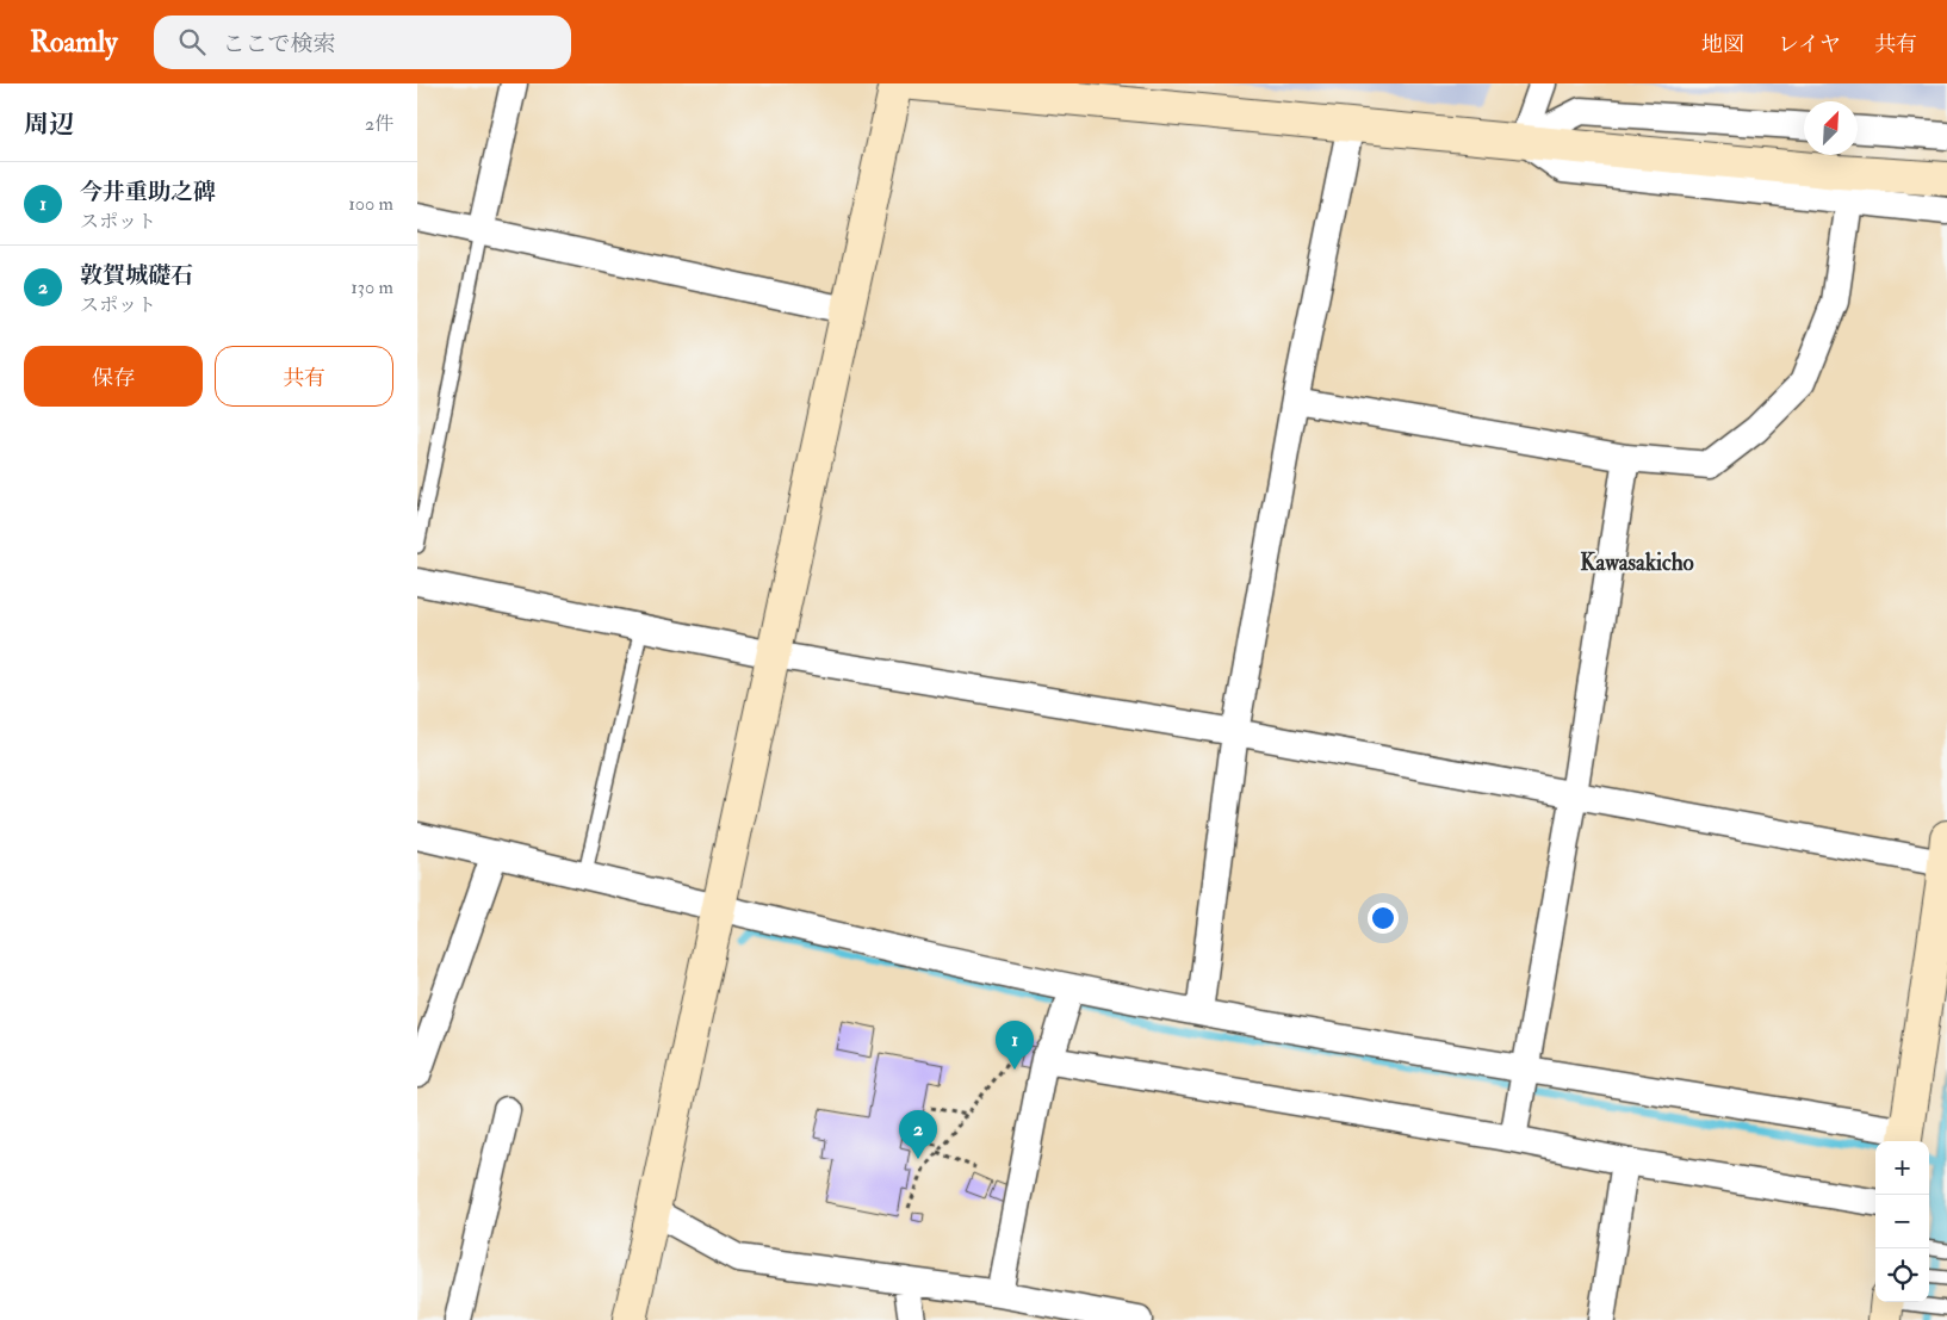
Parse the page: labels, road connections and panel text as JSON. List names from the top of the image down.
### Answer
{
  "districts": ["Kawasakicho"],
  "north": "top right",
  "page": {
    "header": "Roamly",
    "search": "ここで検索",
    "nav": ["地図", "レイヤ", "共有"],
    "heading": ["周辺", "2件"],
    "list": [
      {
        "mark": "1",
        "name": "今井重助之碑",
        "note": "スポット",
        "value": "100 m"
      },
      {
        "mark": "2",
        "name": "敦賀城礎石",
        "note": "スポット",
        "value": "130 m"
      }
    ],
    "buttons": ["保存", "共有"],
    "pins": ["1", "2"],
    "map_buttons": ["+", "−"]
  }
}
